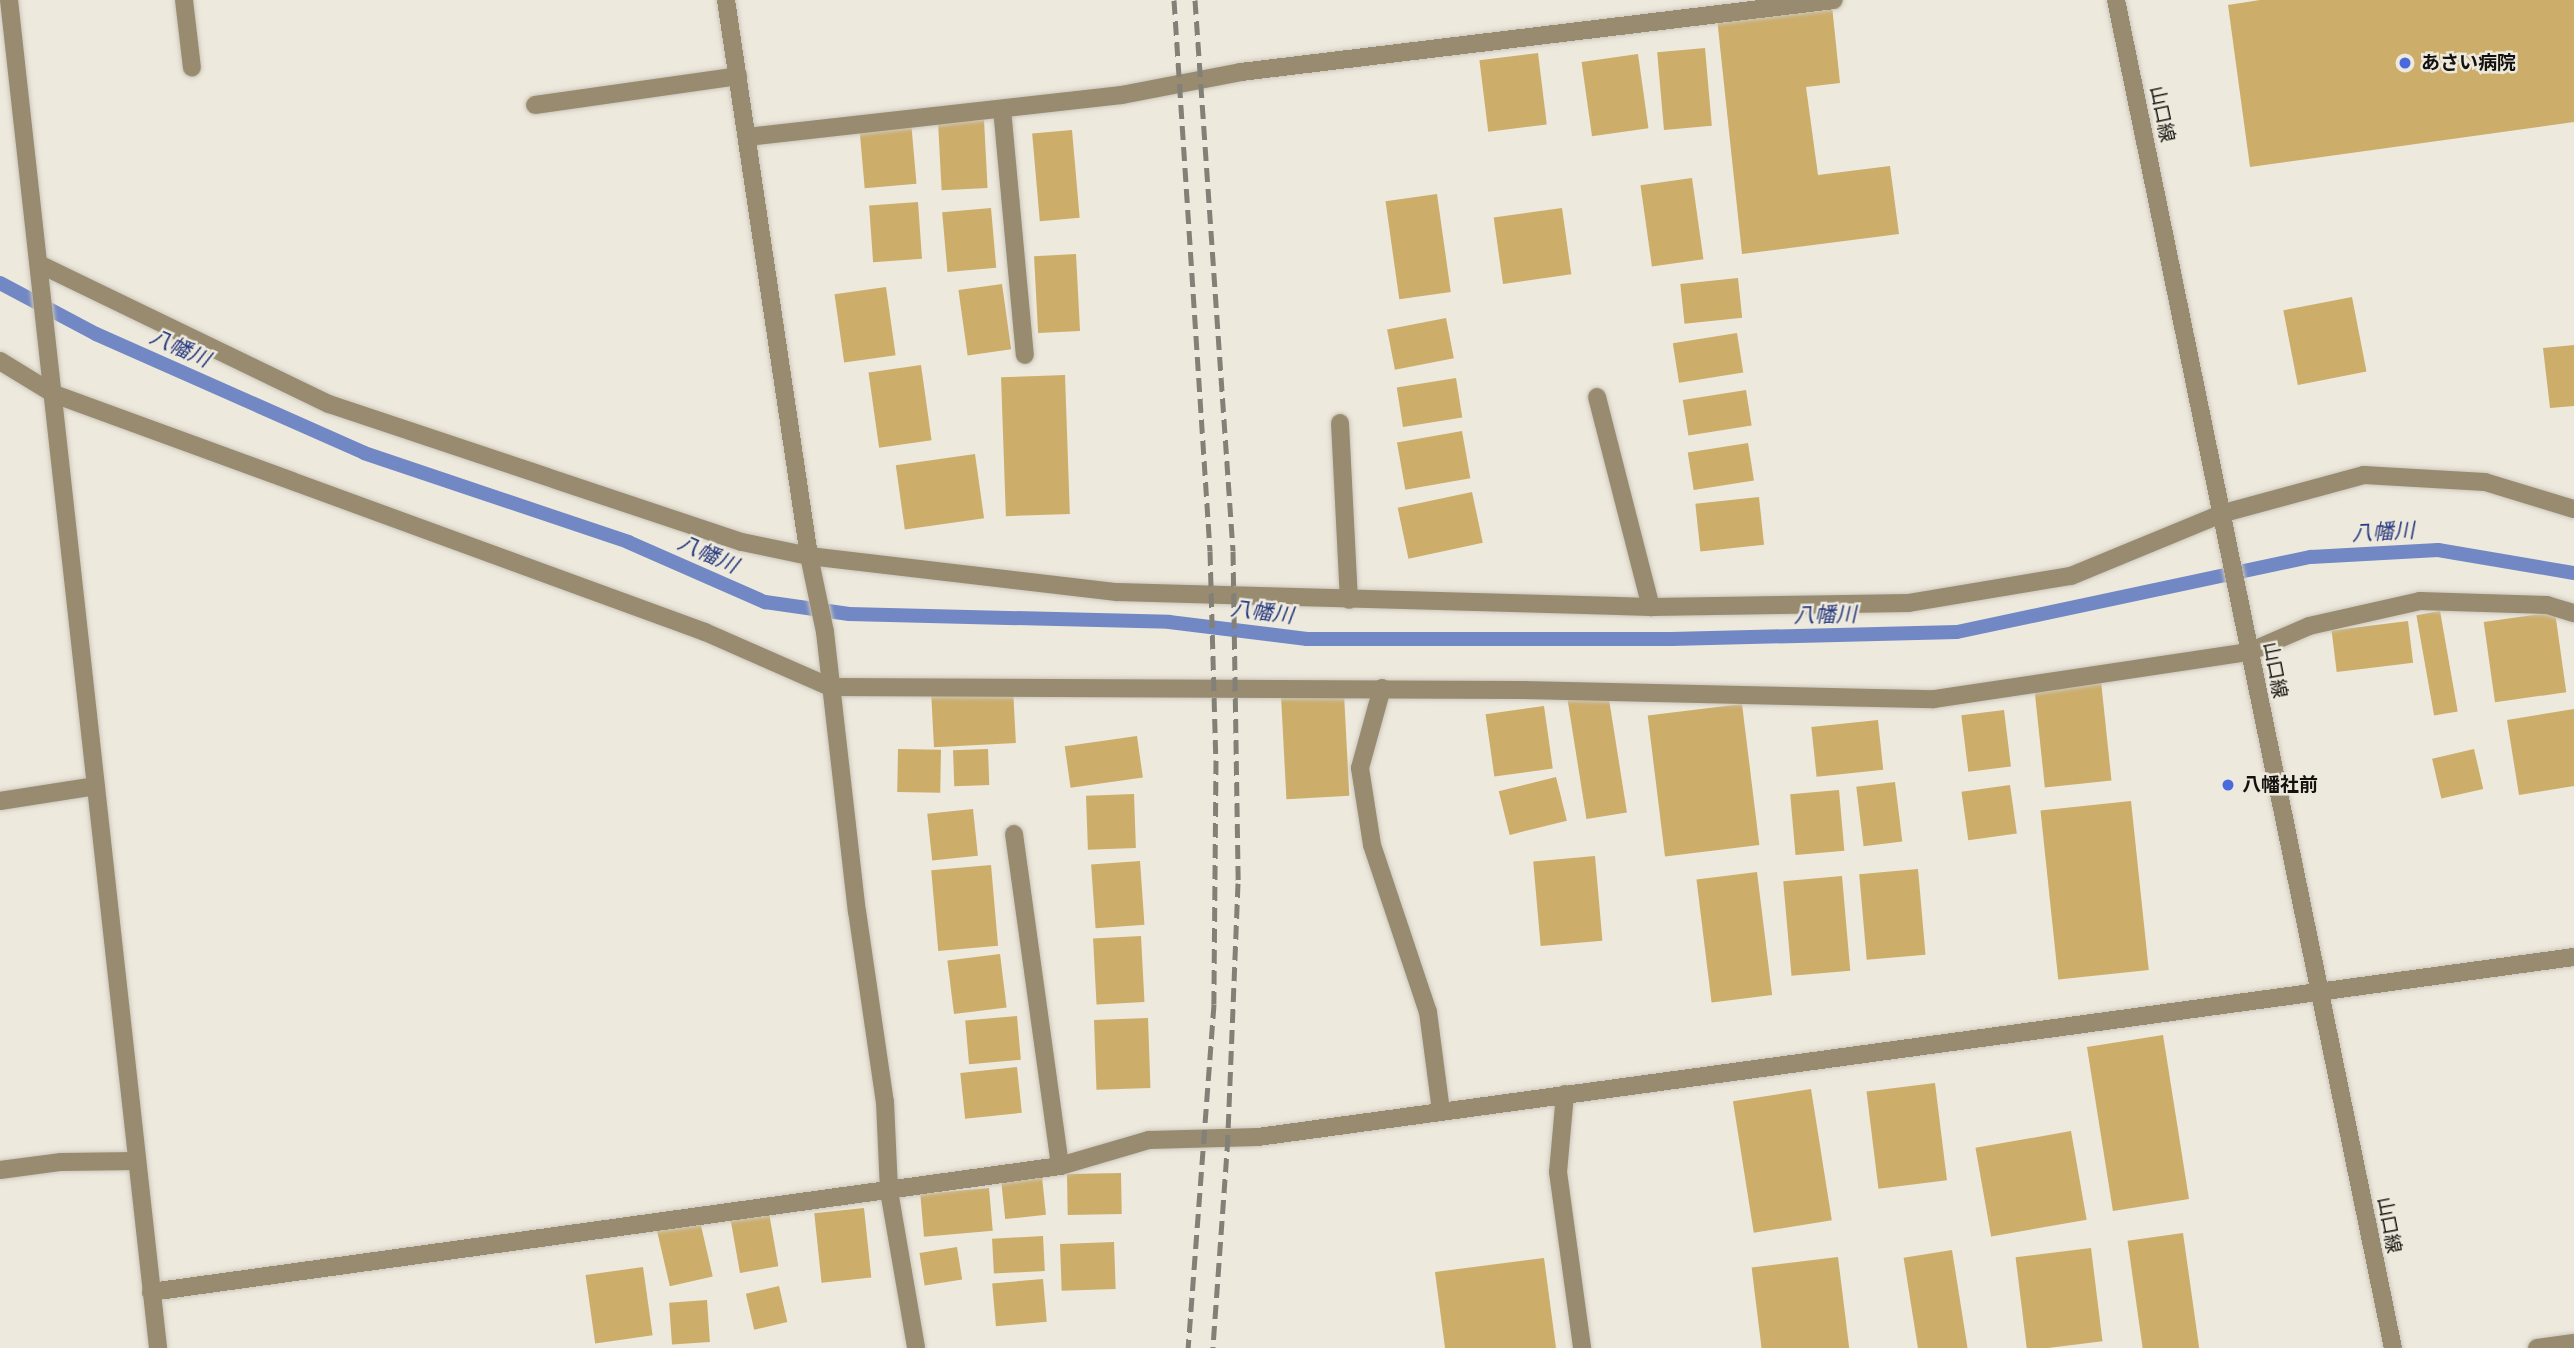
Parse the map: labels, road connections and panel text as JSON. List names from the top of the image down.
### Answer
{
  "streets": {
    "street": ["山口線"]
  },
  "water": ["八幡川"],
  "places": ["あさい病院", "八幡社前"]
}
